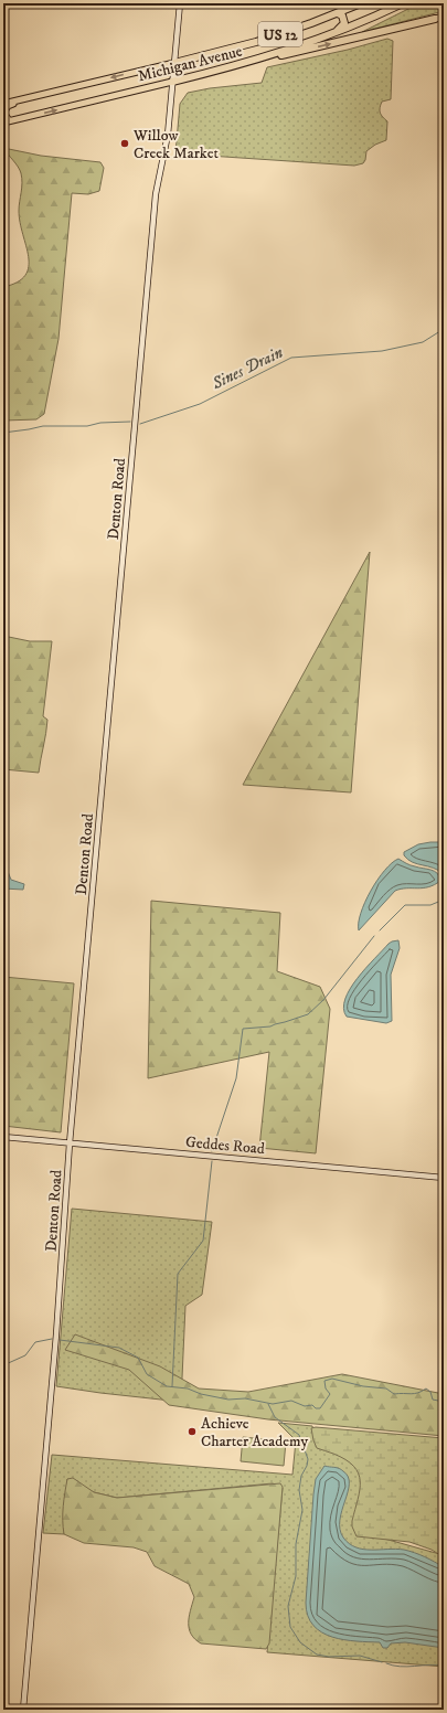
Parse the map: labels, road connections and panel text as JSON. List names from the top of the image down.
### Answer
{
  "streets": {
    "highway": ["US 12", "Michigan Avenue"],
    "street": ["Denton Road", "Geddes Road"]
  },
  "crossings": [
    ["Michigan Avenue", "Denton Road"],
    ["Denton Road", "Geddes Road"]
  ],
  "water": ["Sines Drain"],
  "places": ["Willow Creek Market", "Achieve Charter Academy"]
}
